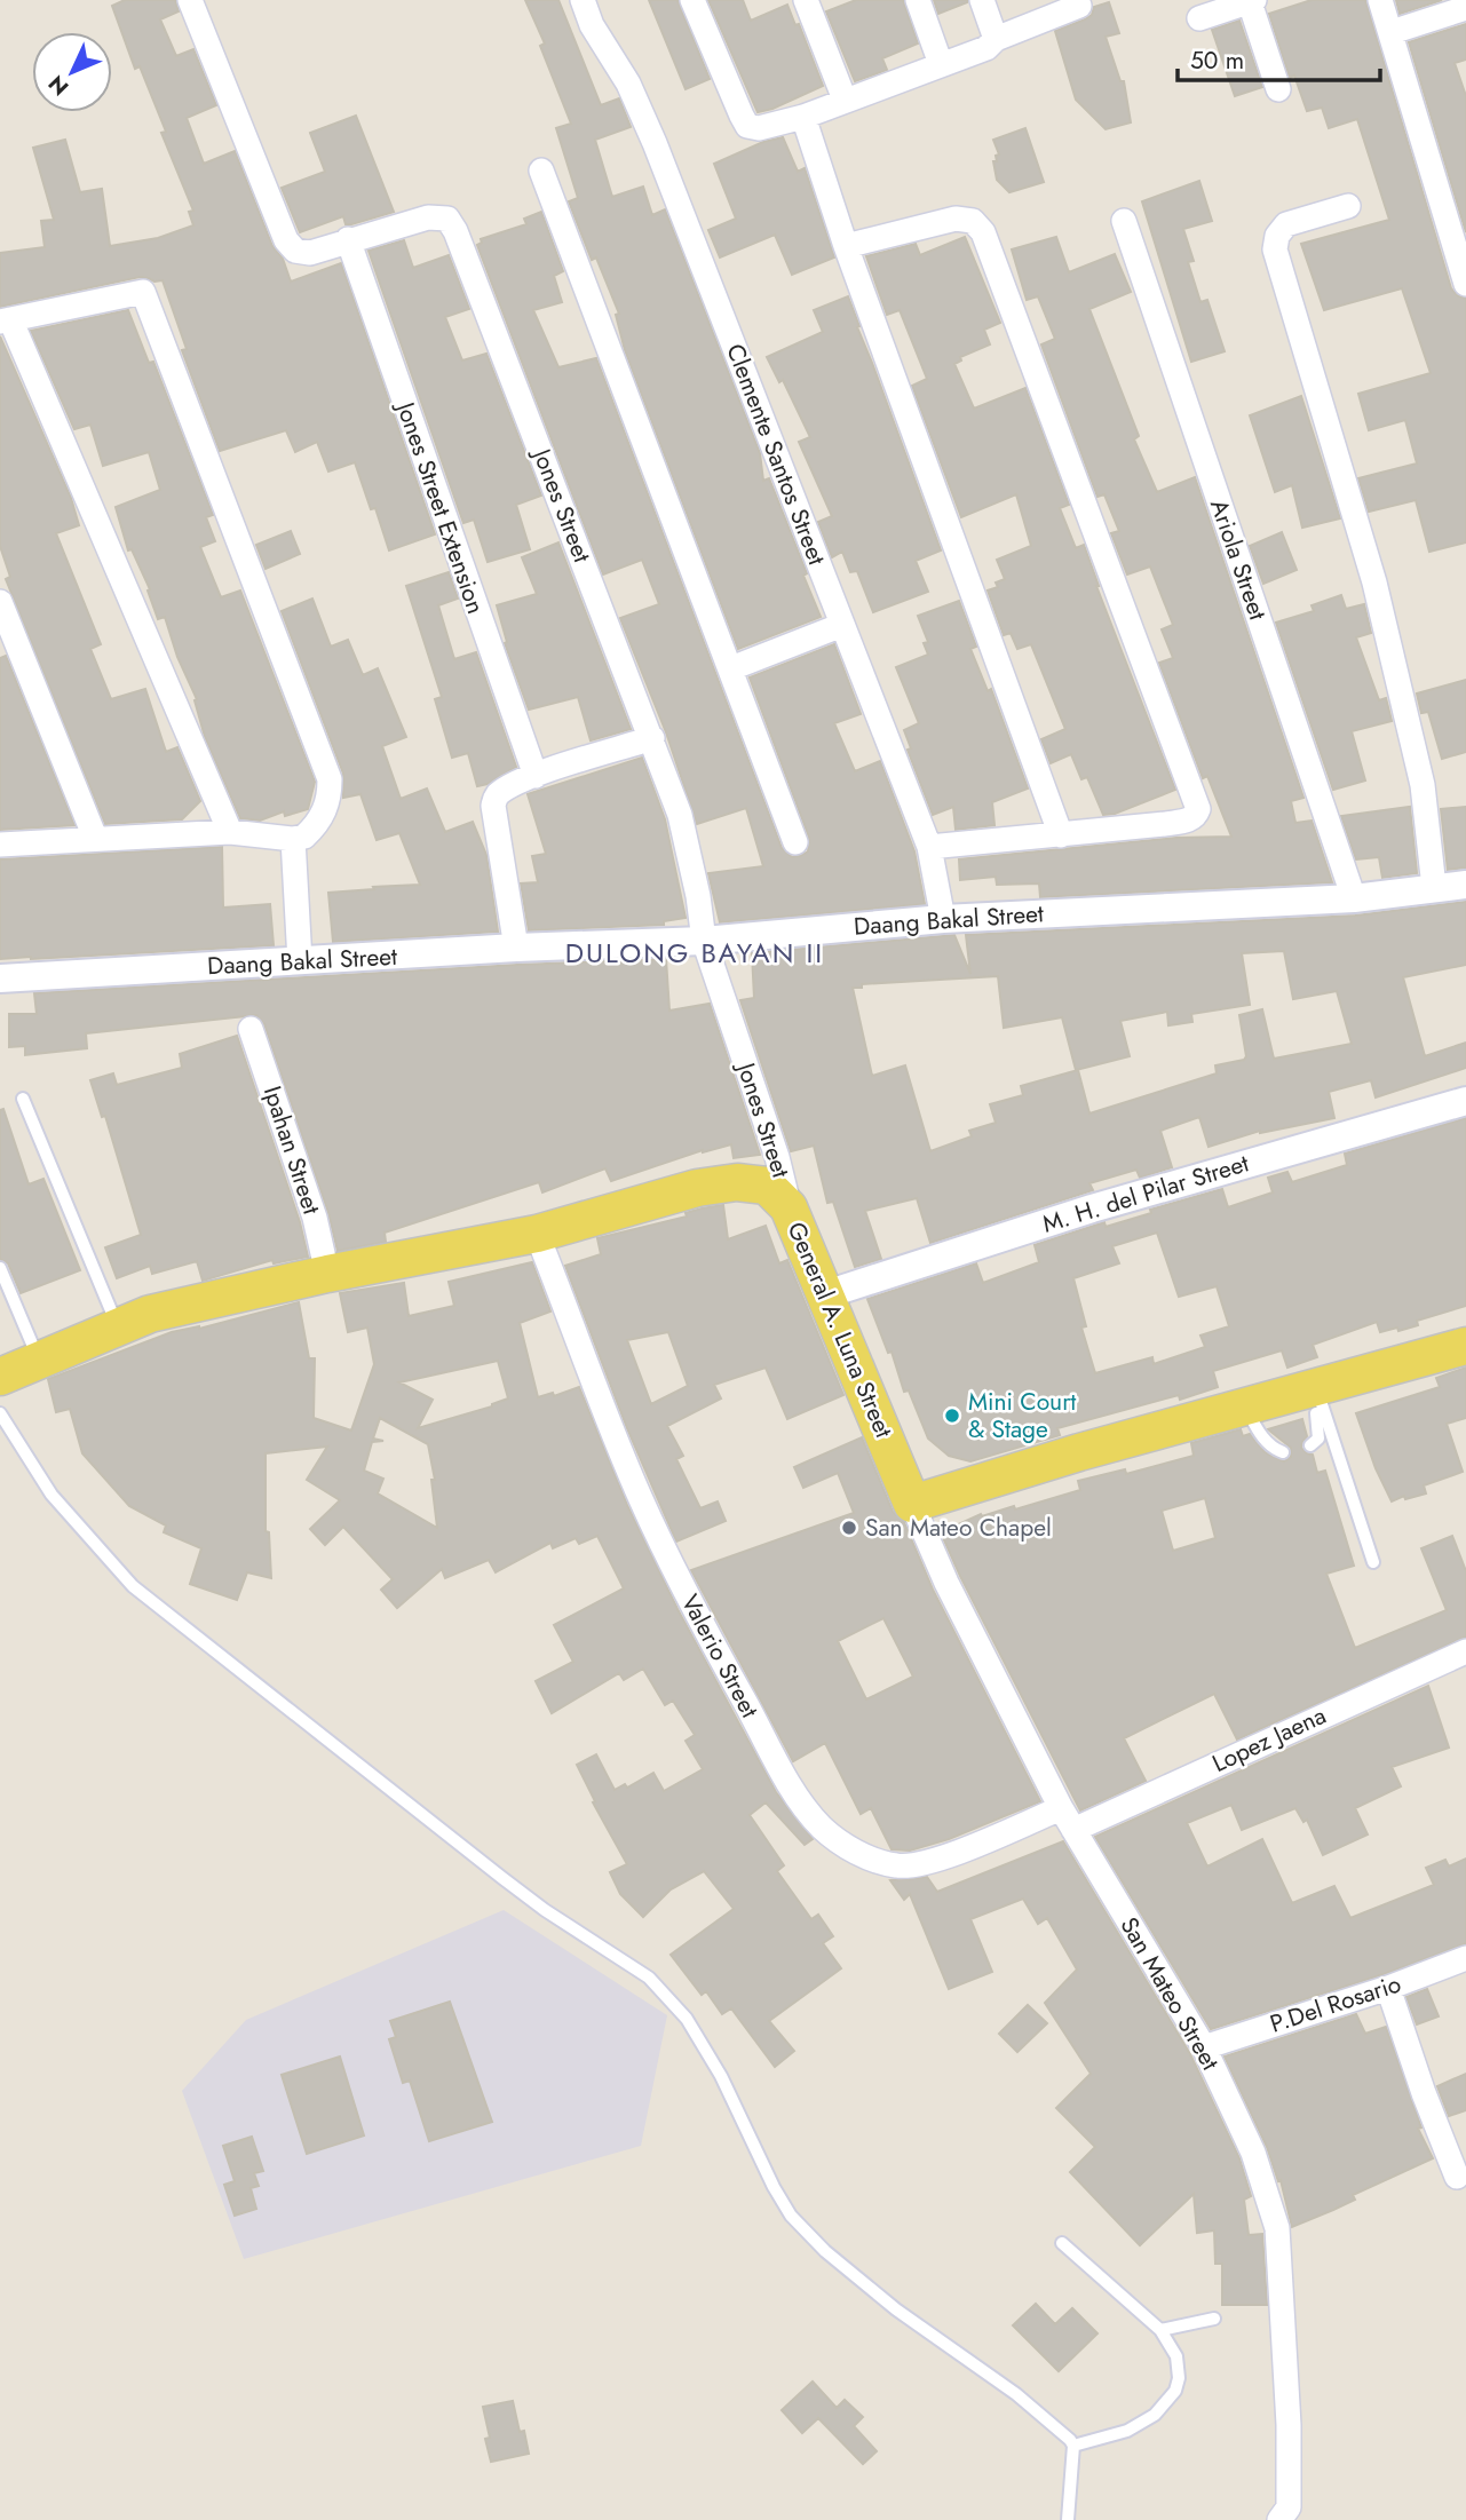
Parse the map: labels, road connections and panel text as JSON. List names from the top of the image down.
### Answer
{
  "streets": {
    "main road": ["General A. Luna Street"],
    "street": [
      "Clemente Santos Street",
      "Jones Street",
      "Jones Street Extension",
      "Ariola Street",
      "Daang Bakal Street",
      "Ipahan Street",
      "M. H. del Pilar Street",
      "Valerio Street",
      "Lopez Jaena",
      "San Mateo Street",
      "P.Del Rosario"
    ]
  },
  "crossings": [
    ["Clemente Santos Street", "Daang Bakal Street"],
    ["Jones Street", "Jones Street Extension"],
    ["Jones Street", "Daang Bakal Street"],
    ["Jones Street", "General A. Luna Street"],
    ["Ariola Street", "Daang Bakal Street"],
    ["Ipahan Street", "General A. Luna Street"],
    ["M. H. del Pilar Street", "General A. Luna Street"],
    ["General A. Luna Street", "Valerio Street"],
    ["General A. Luna Street", "San Mateo Street"],
    ["Valerio Street", "San Mateo Street"],
    ["Lopez Jaena", "San Mateo Street"],
    ["San Mateo Street", "P.Del Rosario"]
  ],
  "districts": ["DULONG BAYAN II"],
  "places": ["Mini Court & Stage", "San Mateo Chapel"],
  "scale_bar": "50 m",
  "north": "bottom left"
}
